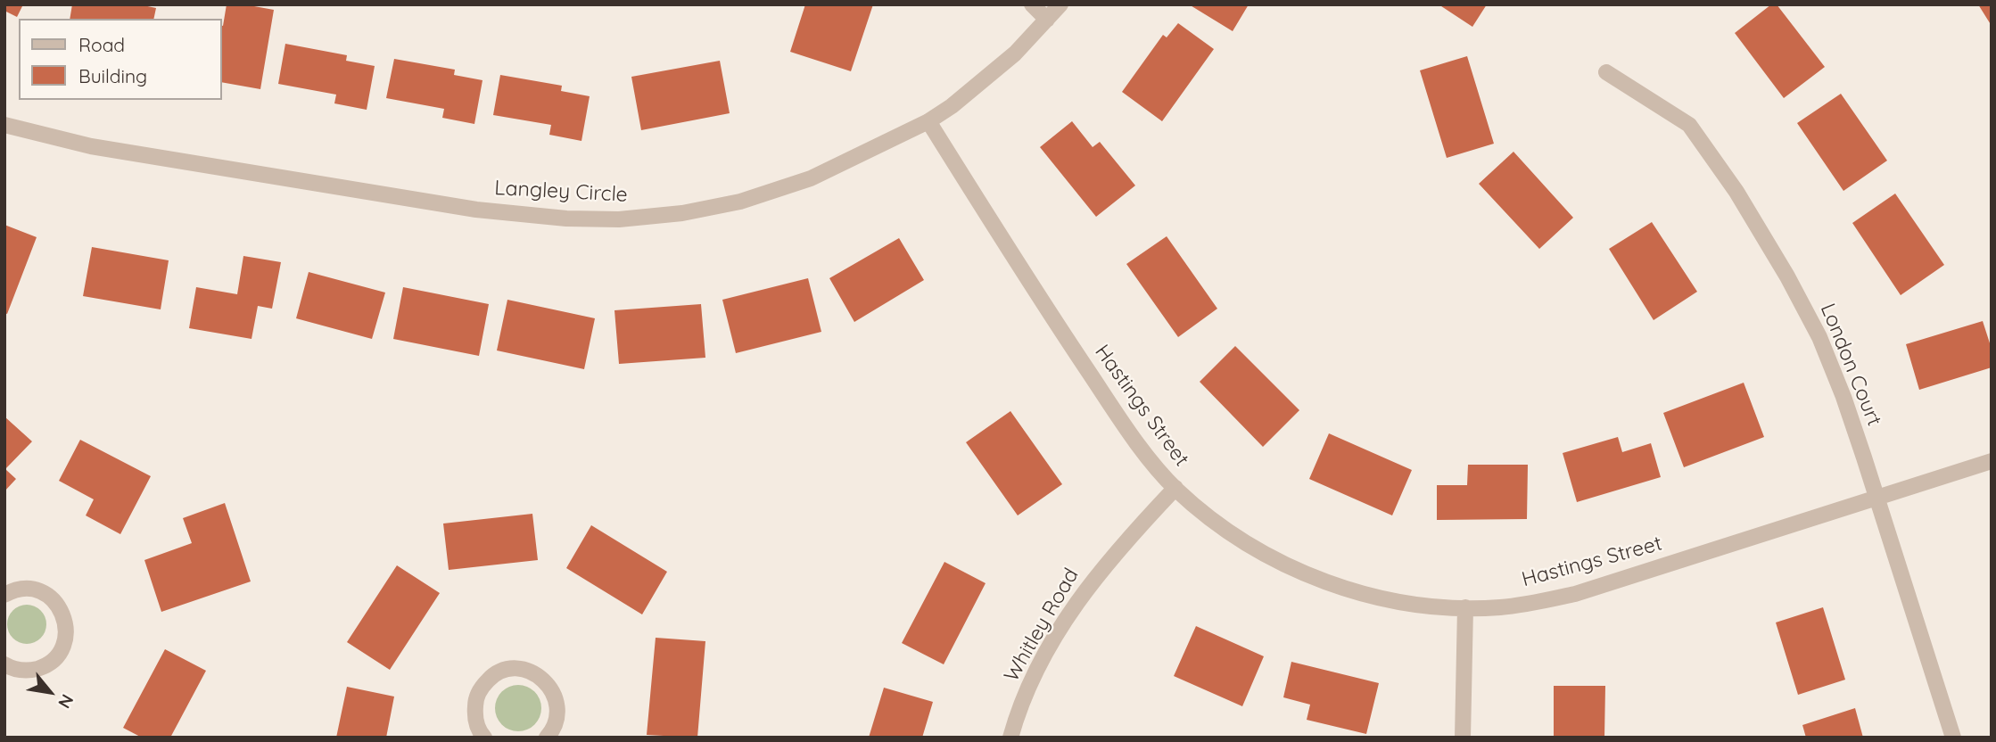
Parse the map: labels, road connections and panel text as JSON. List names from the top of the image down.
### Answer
{
  "streets": {
    "street": [
      "Langley Circle",
      "London Court",
      "Hastings Street",
      "Whitley Road"
    ]
  },
  "crossings": [
    ["Langley Circle", "Hastings Street"],
    ["London Court", "Hastings Street"],
    ["Hastings Street", "Whitley Road"]
  ],
  "legend": ["Road", "Building"],
  "north": "bottom right"
}
